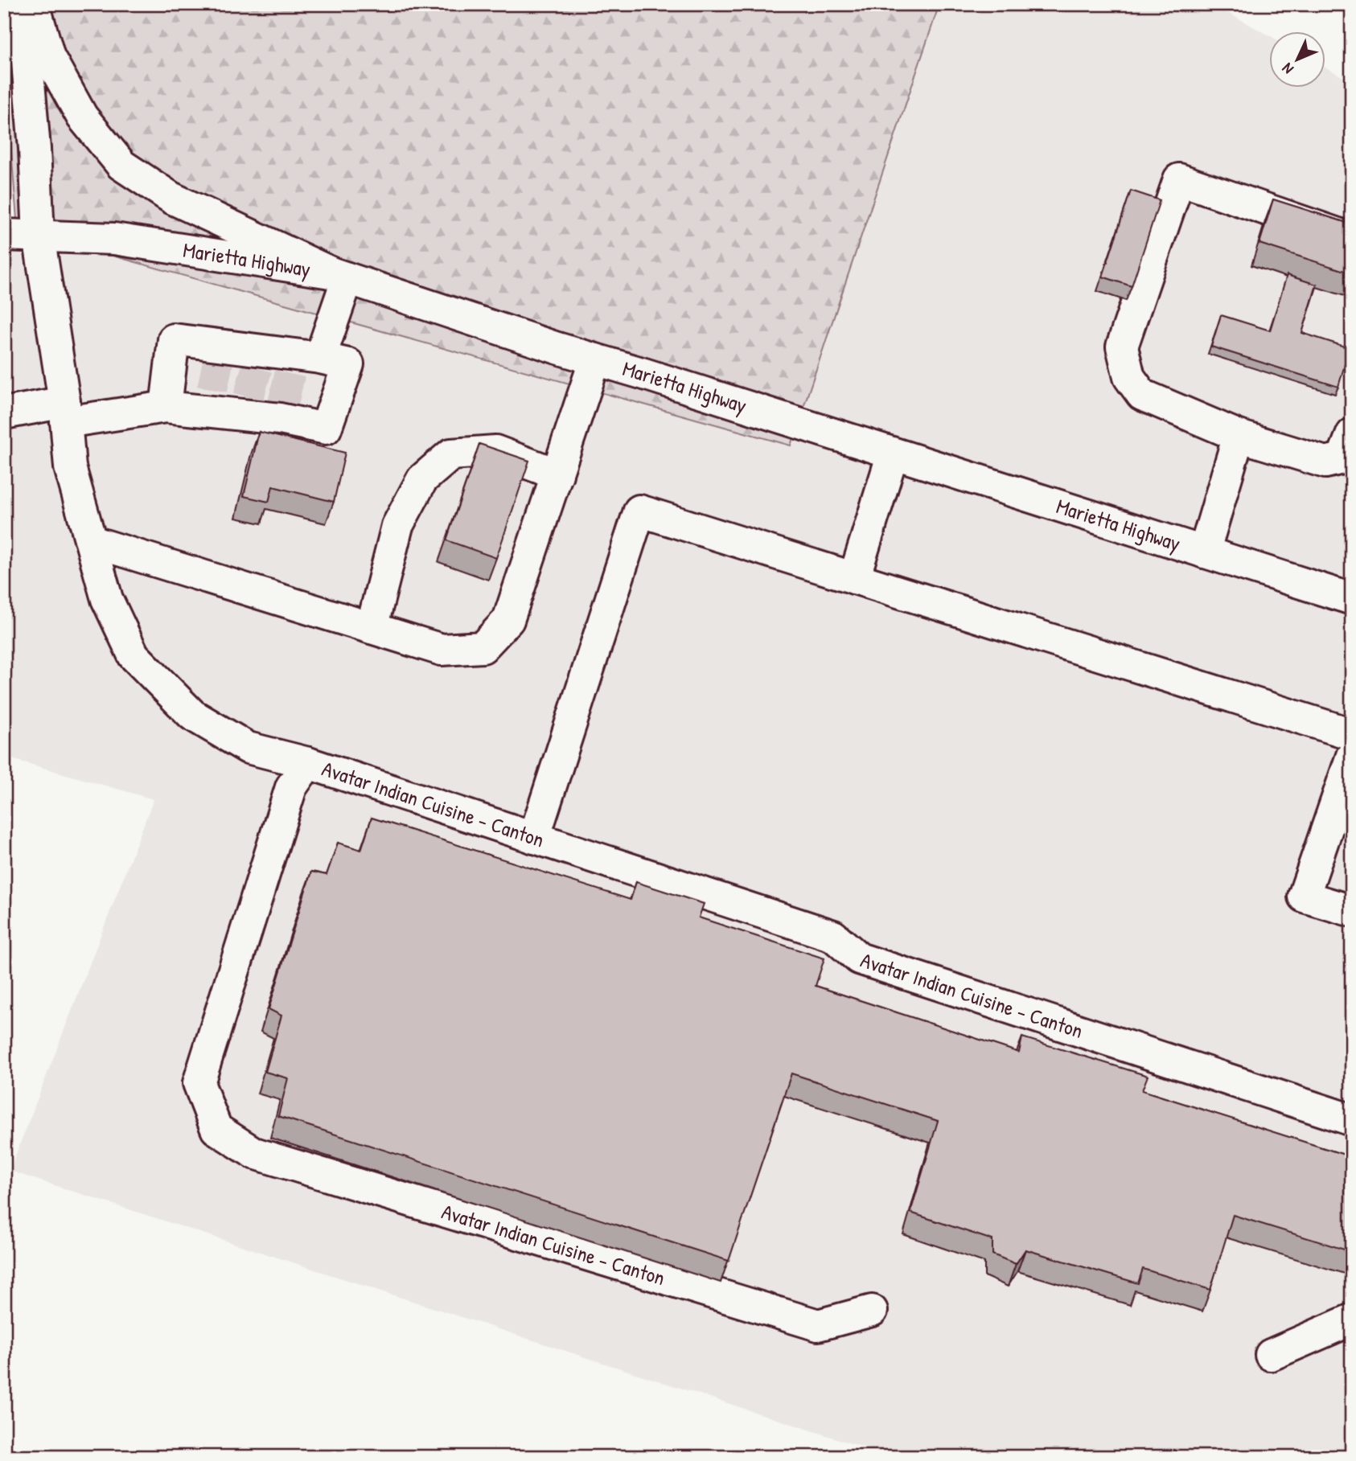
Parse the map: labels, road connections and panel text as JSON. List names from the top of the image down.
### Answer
{
  "streets": {
    "main road": ["Marietta Highway", "Avatar Indian Cuisine - Canton"]
  },
  "north": "bottom left"
}
